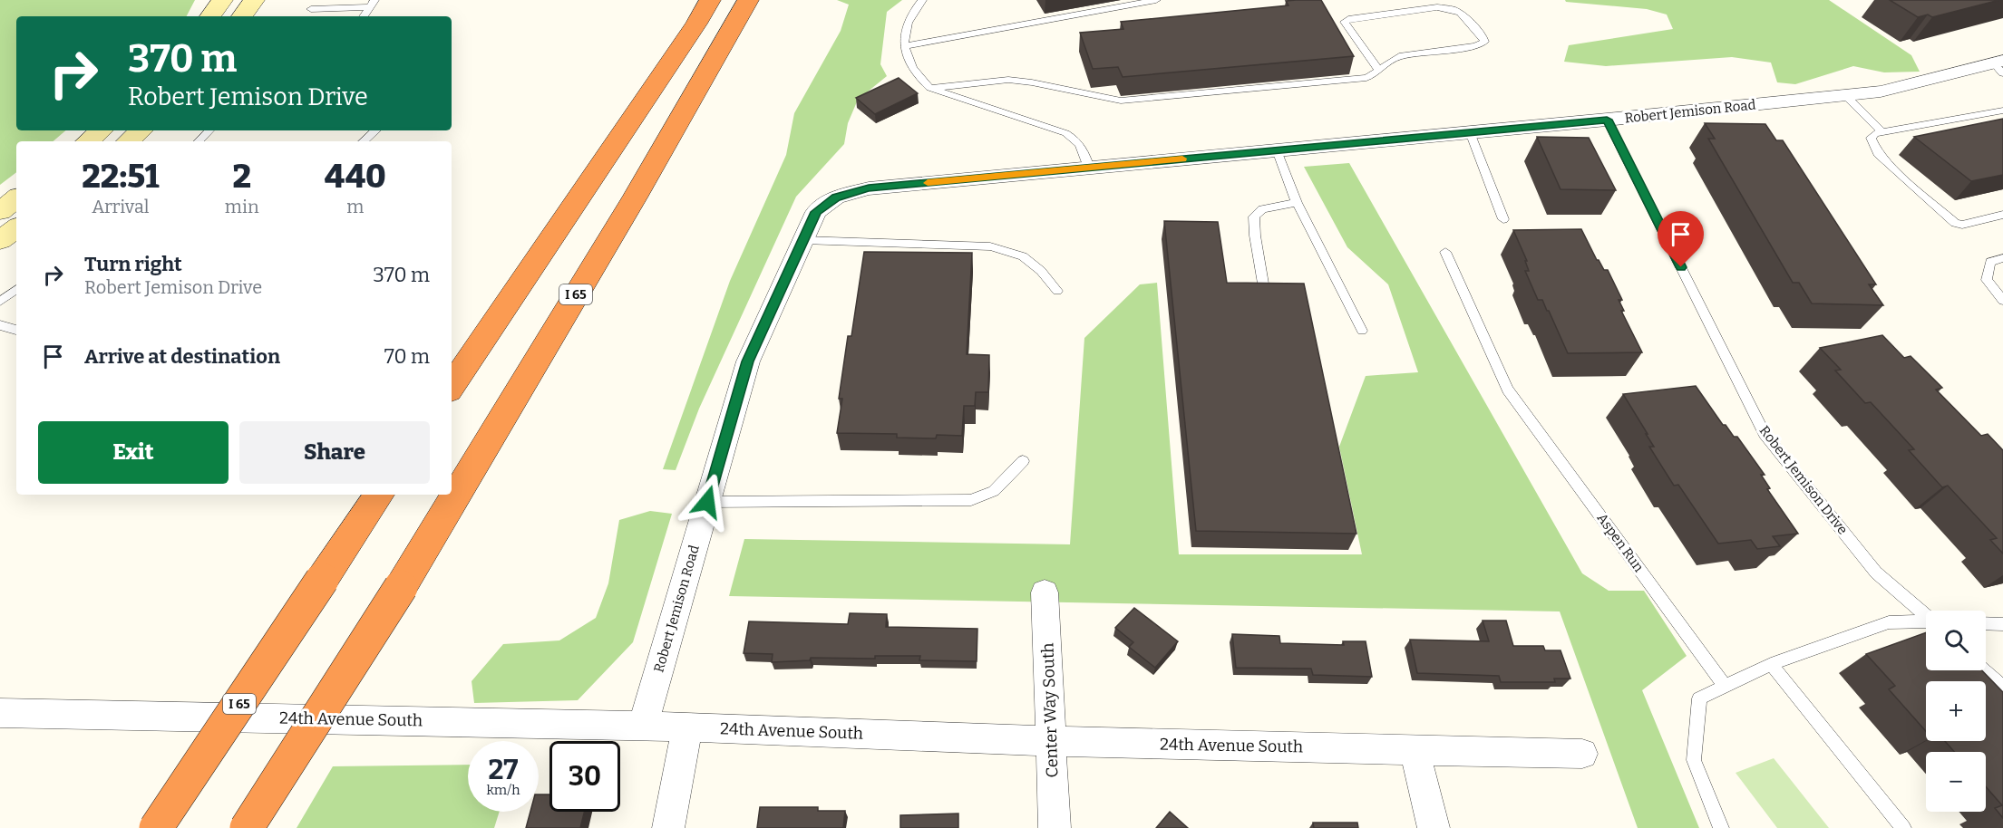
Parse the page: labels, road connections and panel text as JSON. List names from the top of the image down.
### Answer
{
  "streets": {
    "highway": ["I 65"],
    "street": ["Robert Jemison Road", "Center Way South", "24th Avenue South"],
    "lane": ["Robert Jemison Drive", "Aspen Run"]
  },
  "crossings": [
    ["Robert Jemison Road", "Robert Jemison Drive"],
    ["Robert Jemison Road", "24th Avenue South"],
    ["Robert Jemison Drive", "Aspen Run"],
    ["Center Way South", "24th Avenue South"]
  ],
  "page": {
    "turn": ["370 m", "Robert Jemison Drive"],
    "eta": [
      "22:51",
      "Arrival",
      "2",
      "min",
      "440",
      "m"
    ],
    "list": [
      {
        "name": "Turn right",
        "note": "Robert Jemison Drive",
        "value": "370 m"
      },
      {
        "name": "Arrive at destination",
        "value": "70 m"
      }
    ],
    "buttons": ["Exit", "Share"],
    "map_buttons": ["+", "−"],
    "speed": "27 km/h",
    "limit": "30"
  }
}
